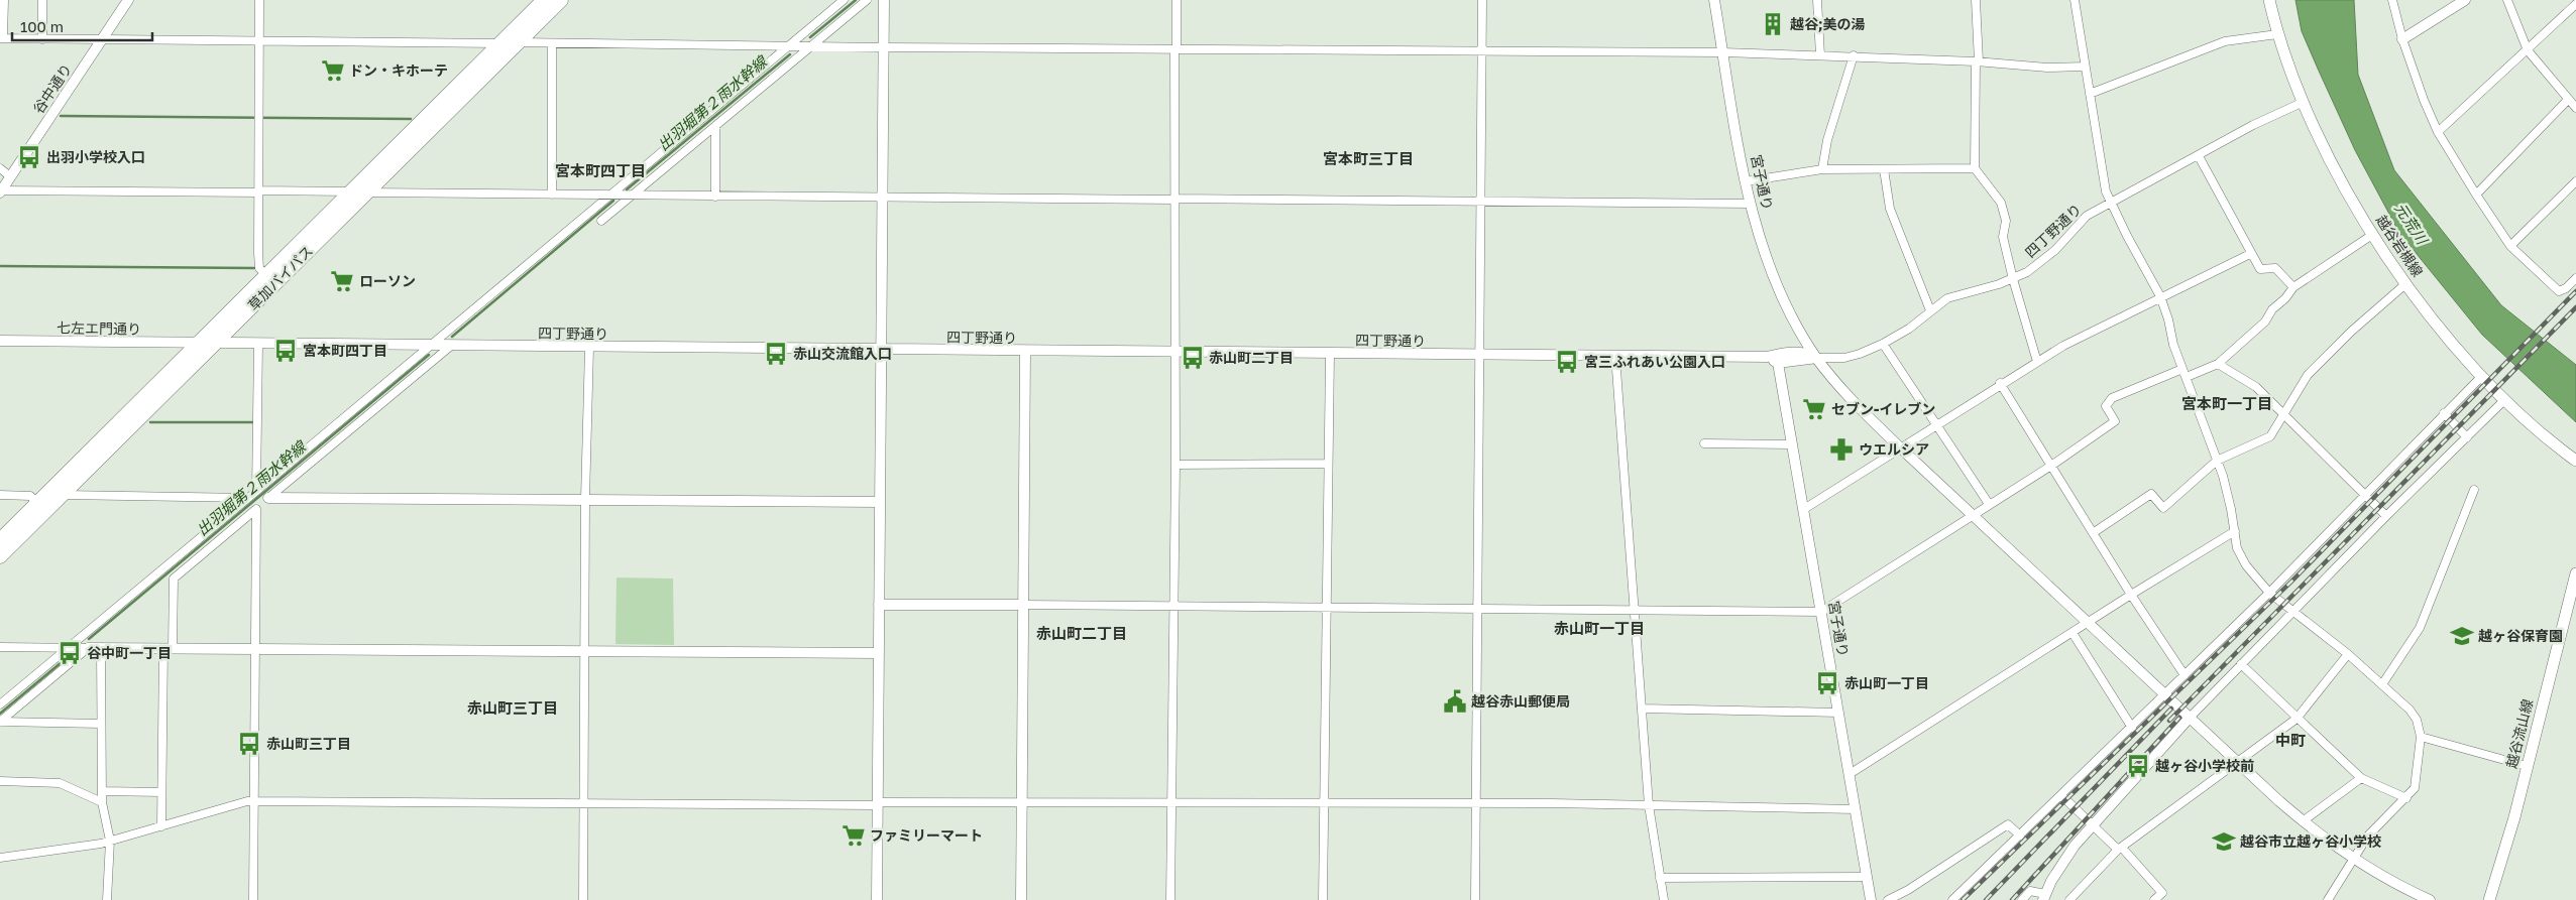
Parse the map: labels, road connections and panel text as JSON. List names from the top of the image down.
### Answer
{
  "streets": {
    "highway": ["草加バイパス"],
    "main road": ["越谷岩槻線", "越谷流山線"],
    "street": [
      "谷中通り",
      "宮子通り",
      "四丁野通り",
      "七左エ門通り"
    ]
  },
  "crossings": [
    ["宮子通り", "四丁野通り"],
    ["四丁野通り", "越谷岩槻線"],
    ["四丁野通り", "草加バイパス"],
    ["四丁野通り", "七左エ門通り"],
    ["草加バイパス", "七左エ門通り"]
  ],
  "districts": [
    "宮本町三丁目",
    "宮本町四丁目",
    "宮本町一丁目",
    "赤山町一丁目",
    "赤山町二丁目",
    "赤山町三丁目",
    "中町"
  ],
  "water": ["出羽堀第２雨水幹線", "元荒川"],
  "places": {
    "building": ["越谷;美の湯"],
    "supermarket": [
      "ドン・キホーテ",
      "ローソン",
      "セブン-イレブン",
      "ファミリーマート"
    ],
    "bus stop": [
      "出羽小学校入口",
      "宮本町四丁目",
      "赤山交流館入口",
      "赤山町二丁目",
      "宮三ふれあい公園入口",
      "谷中町一丁目",
      "赤山町一丁目",
      "赤山町三丁目",
      "越ヶ谷小学校前"
    ],
    "pharmacy": ["ウエルシア"],
    "school or university": ["越ヶ谷保育園", "越谷市立越ヶ谷小学校"],
    "public building": ["越谷赤山郵便局"]
  },
  "scale_bar": "100 m"
}
